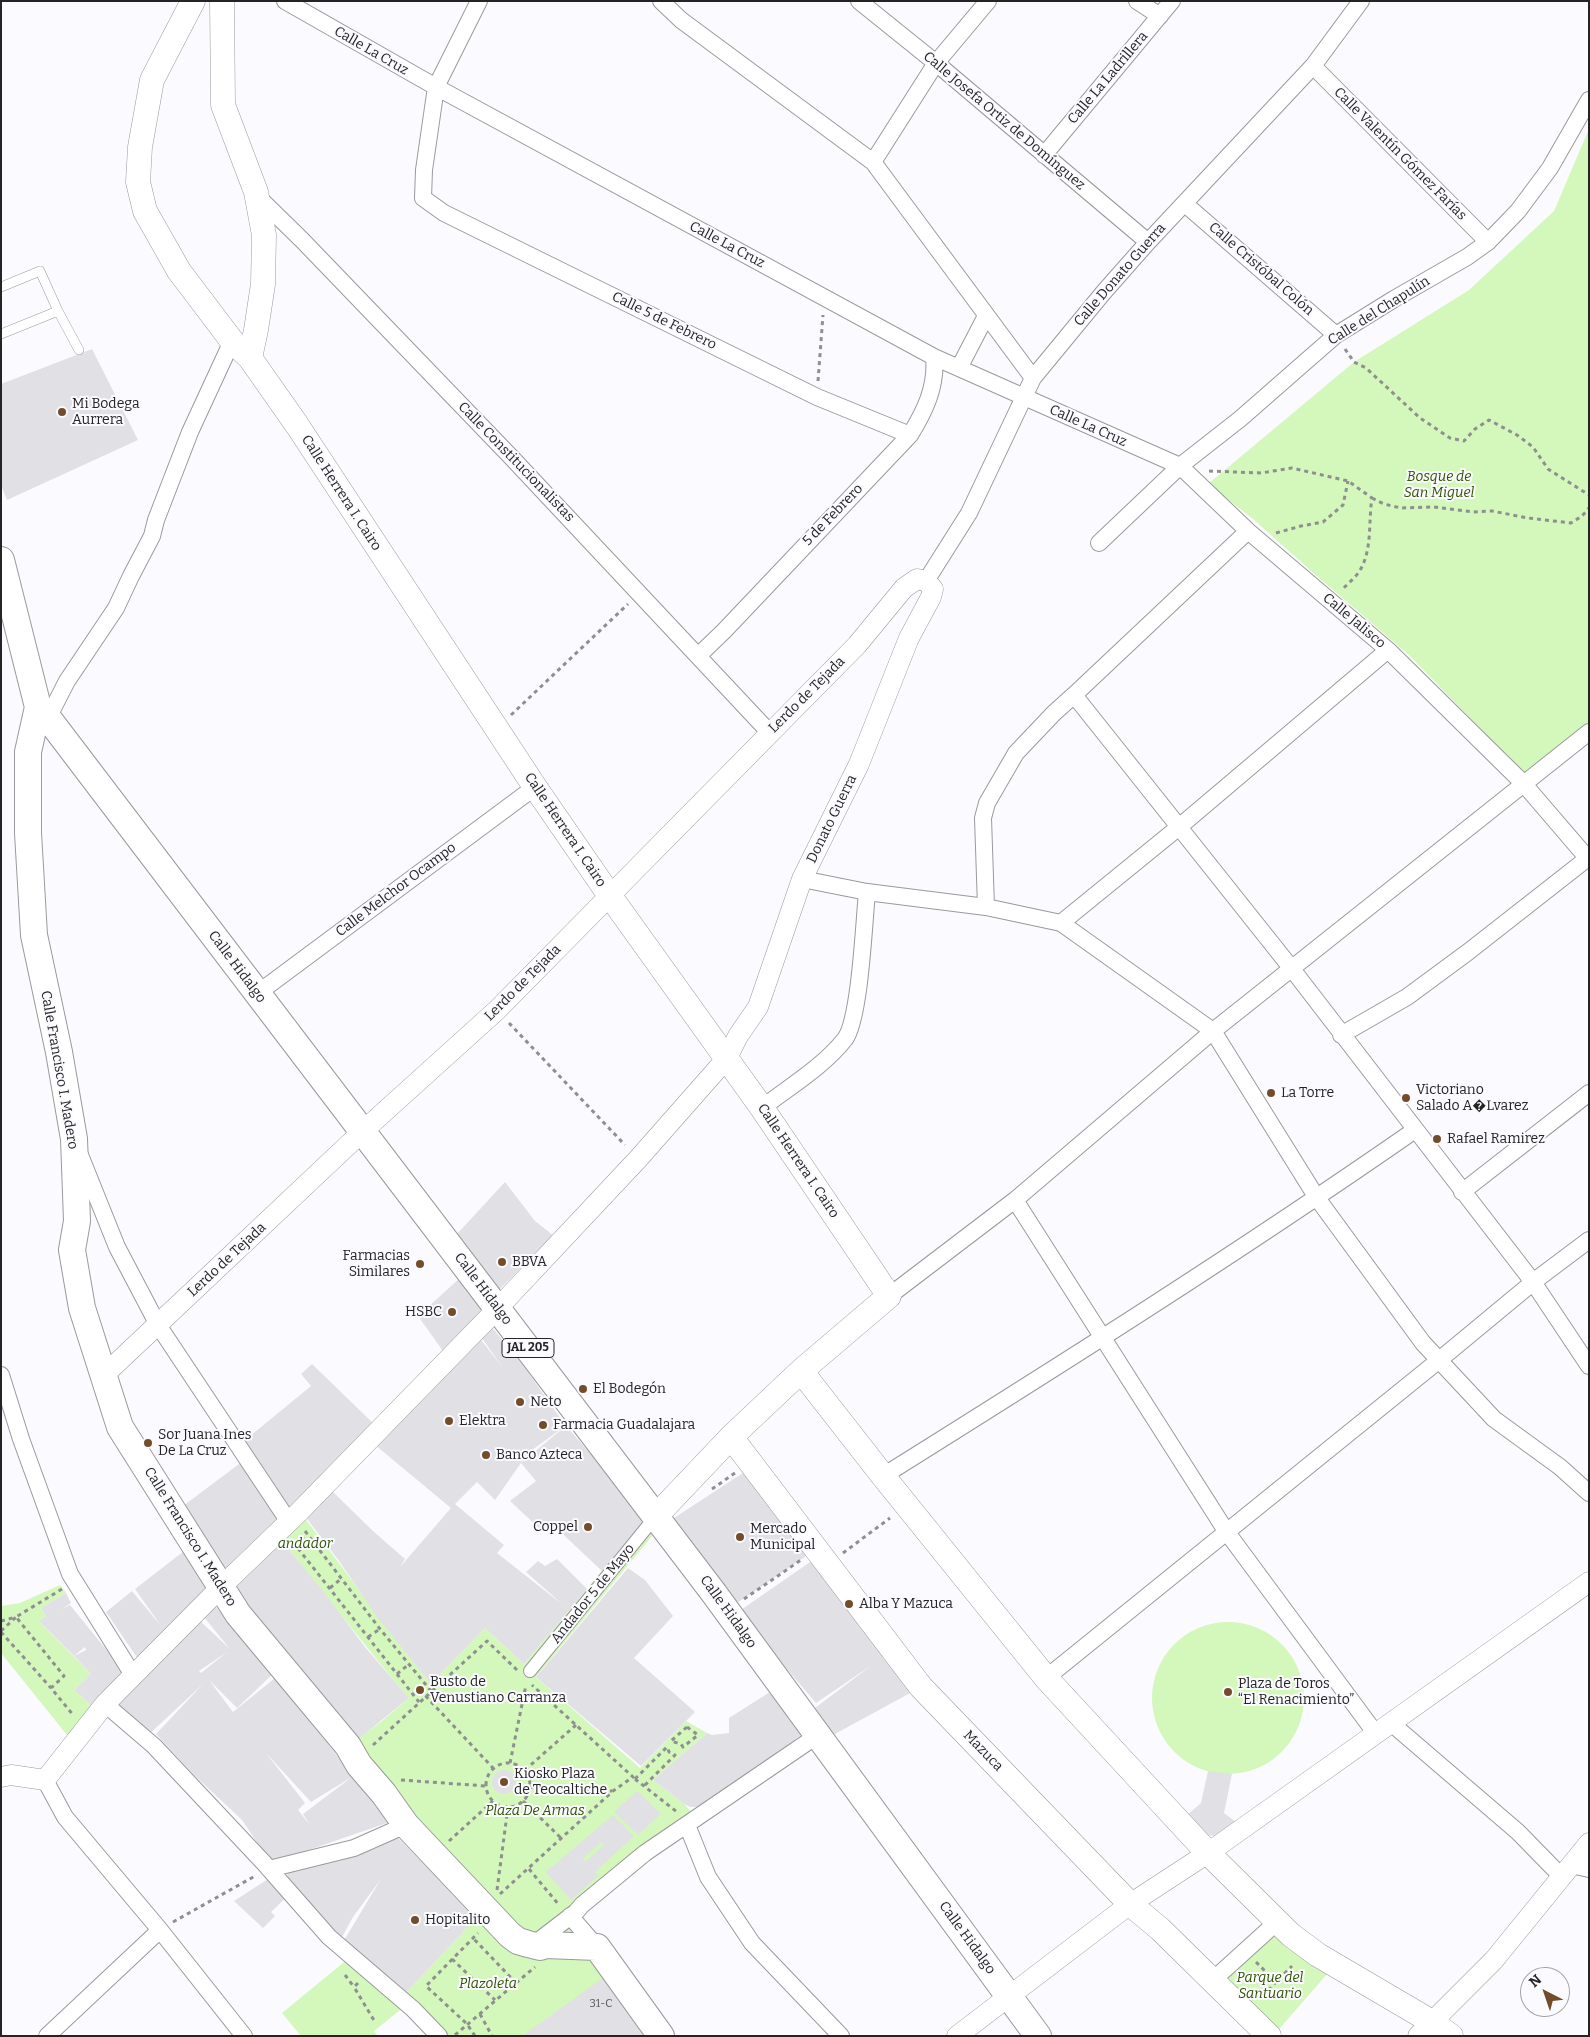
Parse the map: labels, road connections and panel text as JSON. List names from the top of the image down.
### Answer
{
  "streets": {
    "main road": [
      "Calle Herrera I. Cairo",
      "Calle Hidalgo",
      "Calle Francisco I. Madero",
      "JAL 205",
      "Mazuca"
    ],
    "street": [
      "Calle La Cruz",
      "Calle La Ladrillera",
      "Calle Josefa Ortiz de Domínguez",
      "Calle Valentín Gómez Farías",
      "Calle Cristóbal Colón",
      "Calle Donato Guerra",
      "Calle del Chapulín",
      "Calle 5 de Febrero",
      "Calle Constitucionalistas",
      "5 de Febrero",
      "Calle Jalisco",
      "Lerdo de Tejada",
      "Donato Guerra",
      "Calle Melchor Ocampo",
      "Andador 5 de Mayo"
    ]
  },
  "crossings": [
    ["Calle La Cruz", "Calle Donato Guerra"],
    ["Calle La Cruz", "Calle del Chapulín"],
    ["Calle La Cruz", "Calle 5 de Febrero"],
    ["Calle La Cruz", "5 de Febrero"],
    ["Calle La Cruz", "Calle Jalisco"],
    ["Calle La Ladrillera", "Calle Josefa Ortiz de Domínguez"],
    ["Calle Josefa Ortiz de Domínguez", "Calle Donato Guerra"],
    ["Calle Valentín Gómez Farías", "Calle Donato Guerra"],
    ["Calle Valentín Gómez Farías", "Calle del Chapulín"],
    ["Calle Cristóbal Colón", "Calle Donato Guerra"],
    ["Calle Cristóbal Colón", "Calle del Chapulín"],
    ["Calle Donato Guerra", "Lerdo de Tejada"],
    ["Calle Donato Guerra", "Donato Guerra"],
    ["Calle del Chapulín", "Calle Jalisco"],
    ["Calle 5 de Febrero", "5 de Febrero"],
    ["Calle Constitucionalistas", "5 de Febrero"],
    ["Calle Constitucionalistas", "Lerdo de Tejada"],
    ["Calle Herrera I. Cairo", "Lerdo de Tejada"],
    ["Calle Herrera I. Cairo", "Donato Guerra"],
    ["Calle Herrera I. Cairo", "Calle Melchor Ocampo"],
    ["Lerdo de Tejada", "Donato Guerra"],
    ["Lerdo de Tejada", "Calle Hidalgo"],
    ["Lerdo de Tejada", "Calle Francisco I. Madero"],
    ["Donato Guerra", "Calle Hidalgo"],
    ["Donato Guerra", "Calle Francisco I. Madero"],
    ["Calle Melchor Ocampo", "Calle Hidalgo"],
    ["Calle Hidalgo", "Calle Francisco I. Madero"],
    ["Calle Hidalgo", "JAL 205"],
    ["Calle Hidalgo", "Andador 5 de Mayo"],
    ["Calle Francisco I. Madero", "JAL 205"]
  ],
  "parks": [
    "Bosque de San Miguel",
    "andador",
    "Plaza De Armas",
    "Parque del Santuario",
    "Plazoleta"
  ],
  "places": [
    "Mi Bodega Aurrera",
    "La Torre",
    "Victoriano Salado A�Lvarez",
    "Rafael Ramirez",
    "BBVA",
    "Farmacias Similares",
    "HSBC",
    "El Bodegón",
    "Neto",
    "Elektra",
    "Farmacia Guadalajara",
    "Sor Juana Ines De La Cruz",
    "Banco Azteca",
    "Coppel",
    "Mercado Municipal",
    "Alba Y Mazuca",
    "Busto de Venustiano Carranza",
    "Plaza de Toros “El Renacimiento”",
    "Kiosko Plaza de Teocaltiche",
    "Hopitalito"
  ],
  "house_numbers": ["31-C"],
  "north": "top left"
}
